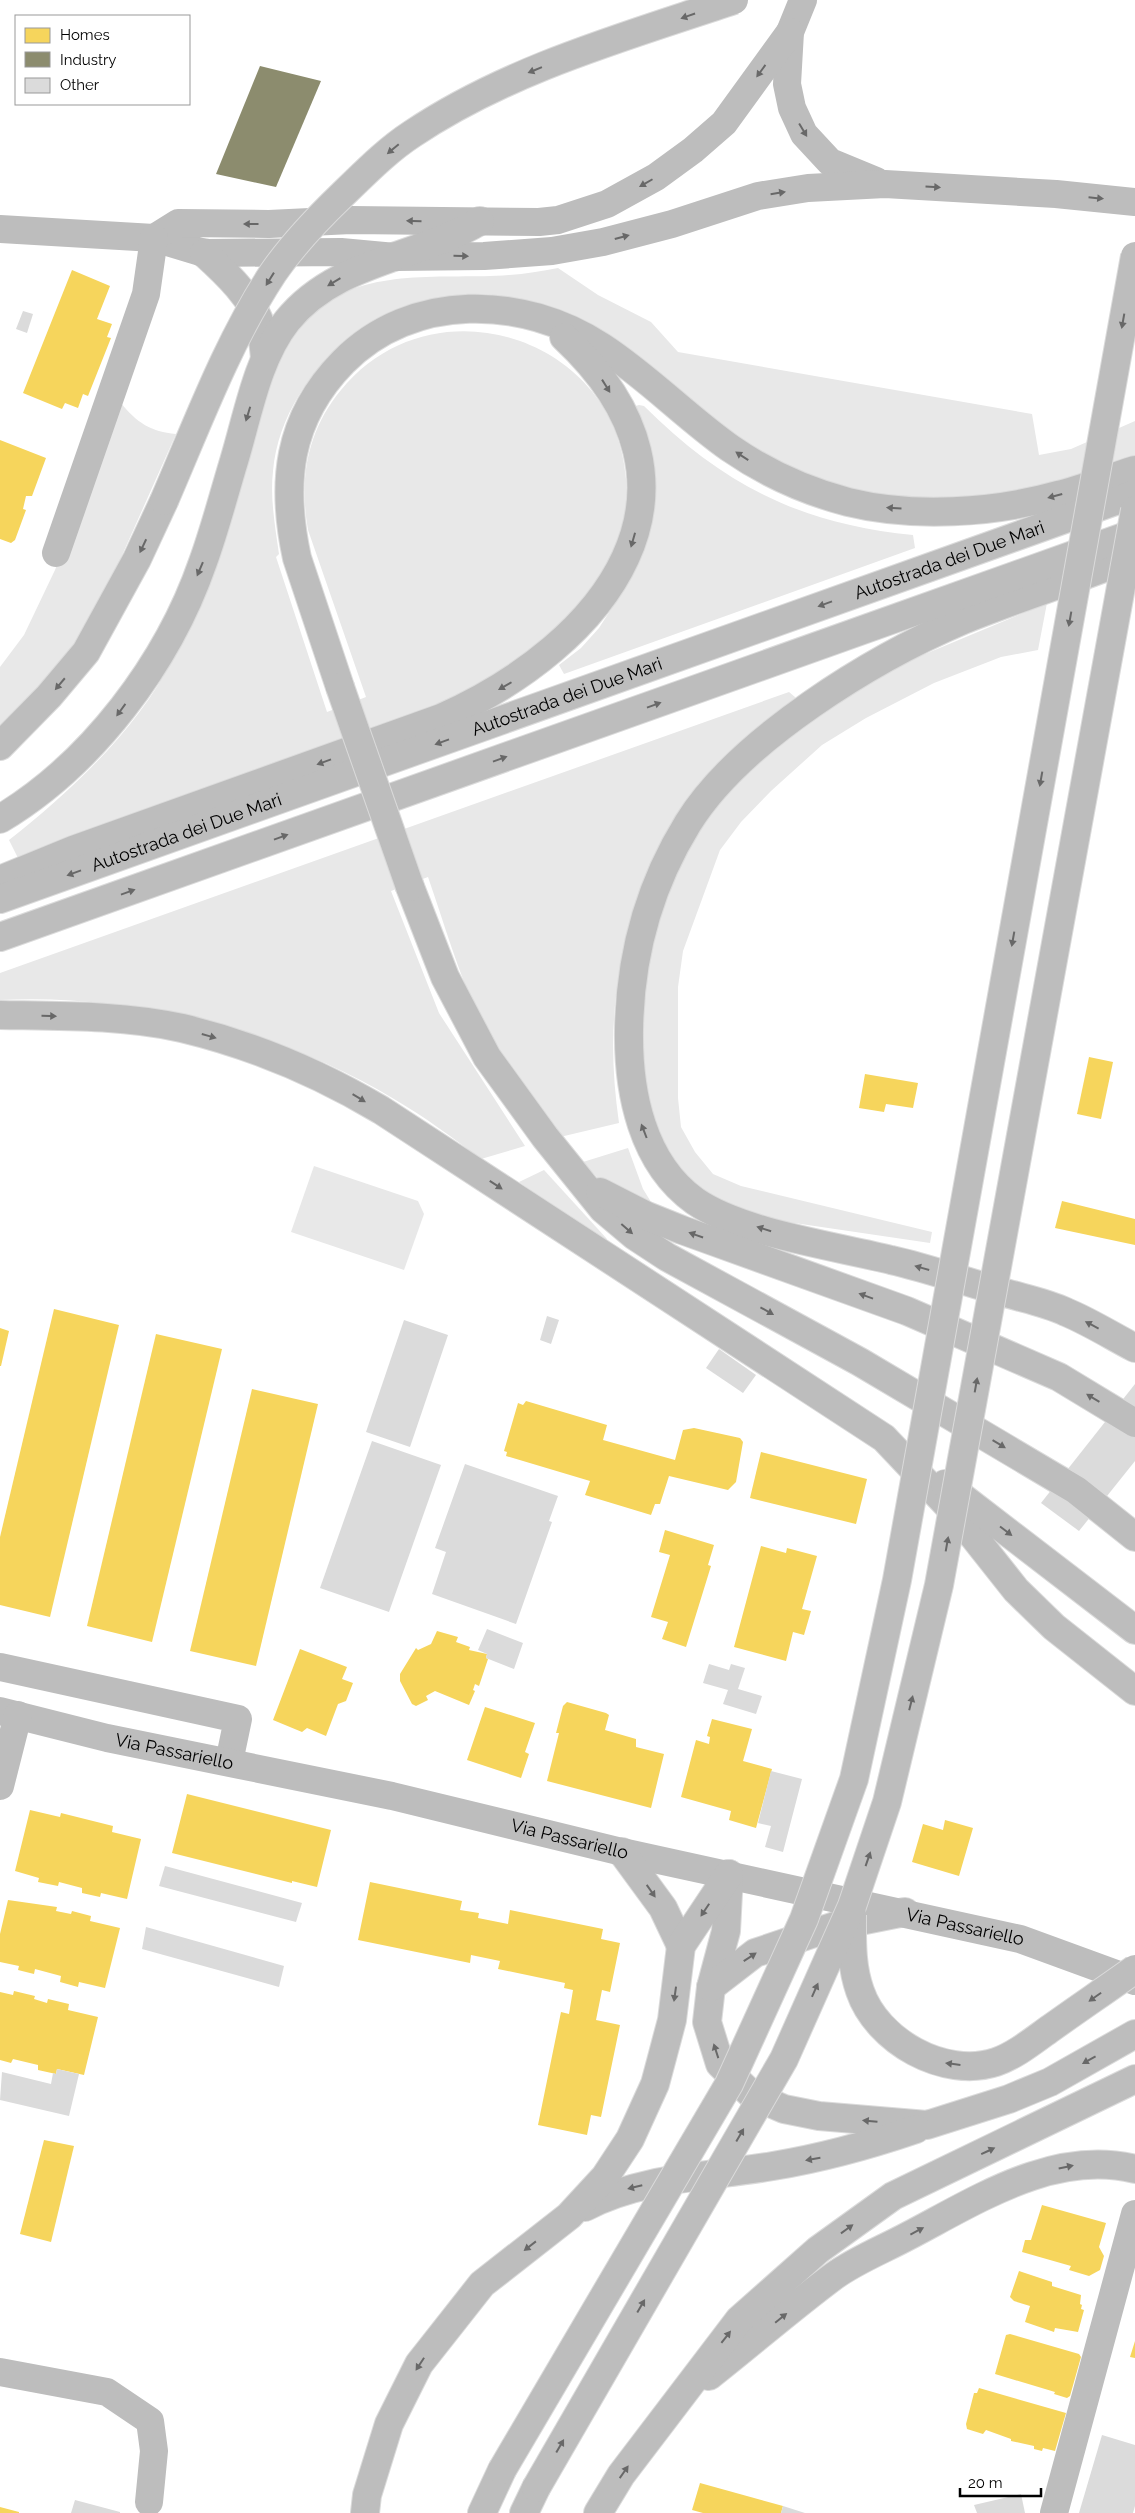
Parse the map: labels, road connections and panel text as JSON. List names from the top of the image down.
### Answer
{
  "streets": {
    "main road": ["Autostrada dei Due Mari", "Via Passariello"]
  },
  "legend": ["Homes", "Industry", "Other"],
  "scale_bar": "20 m"
}
